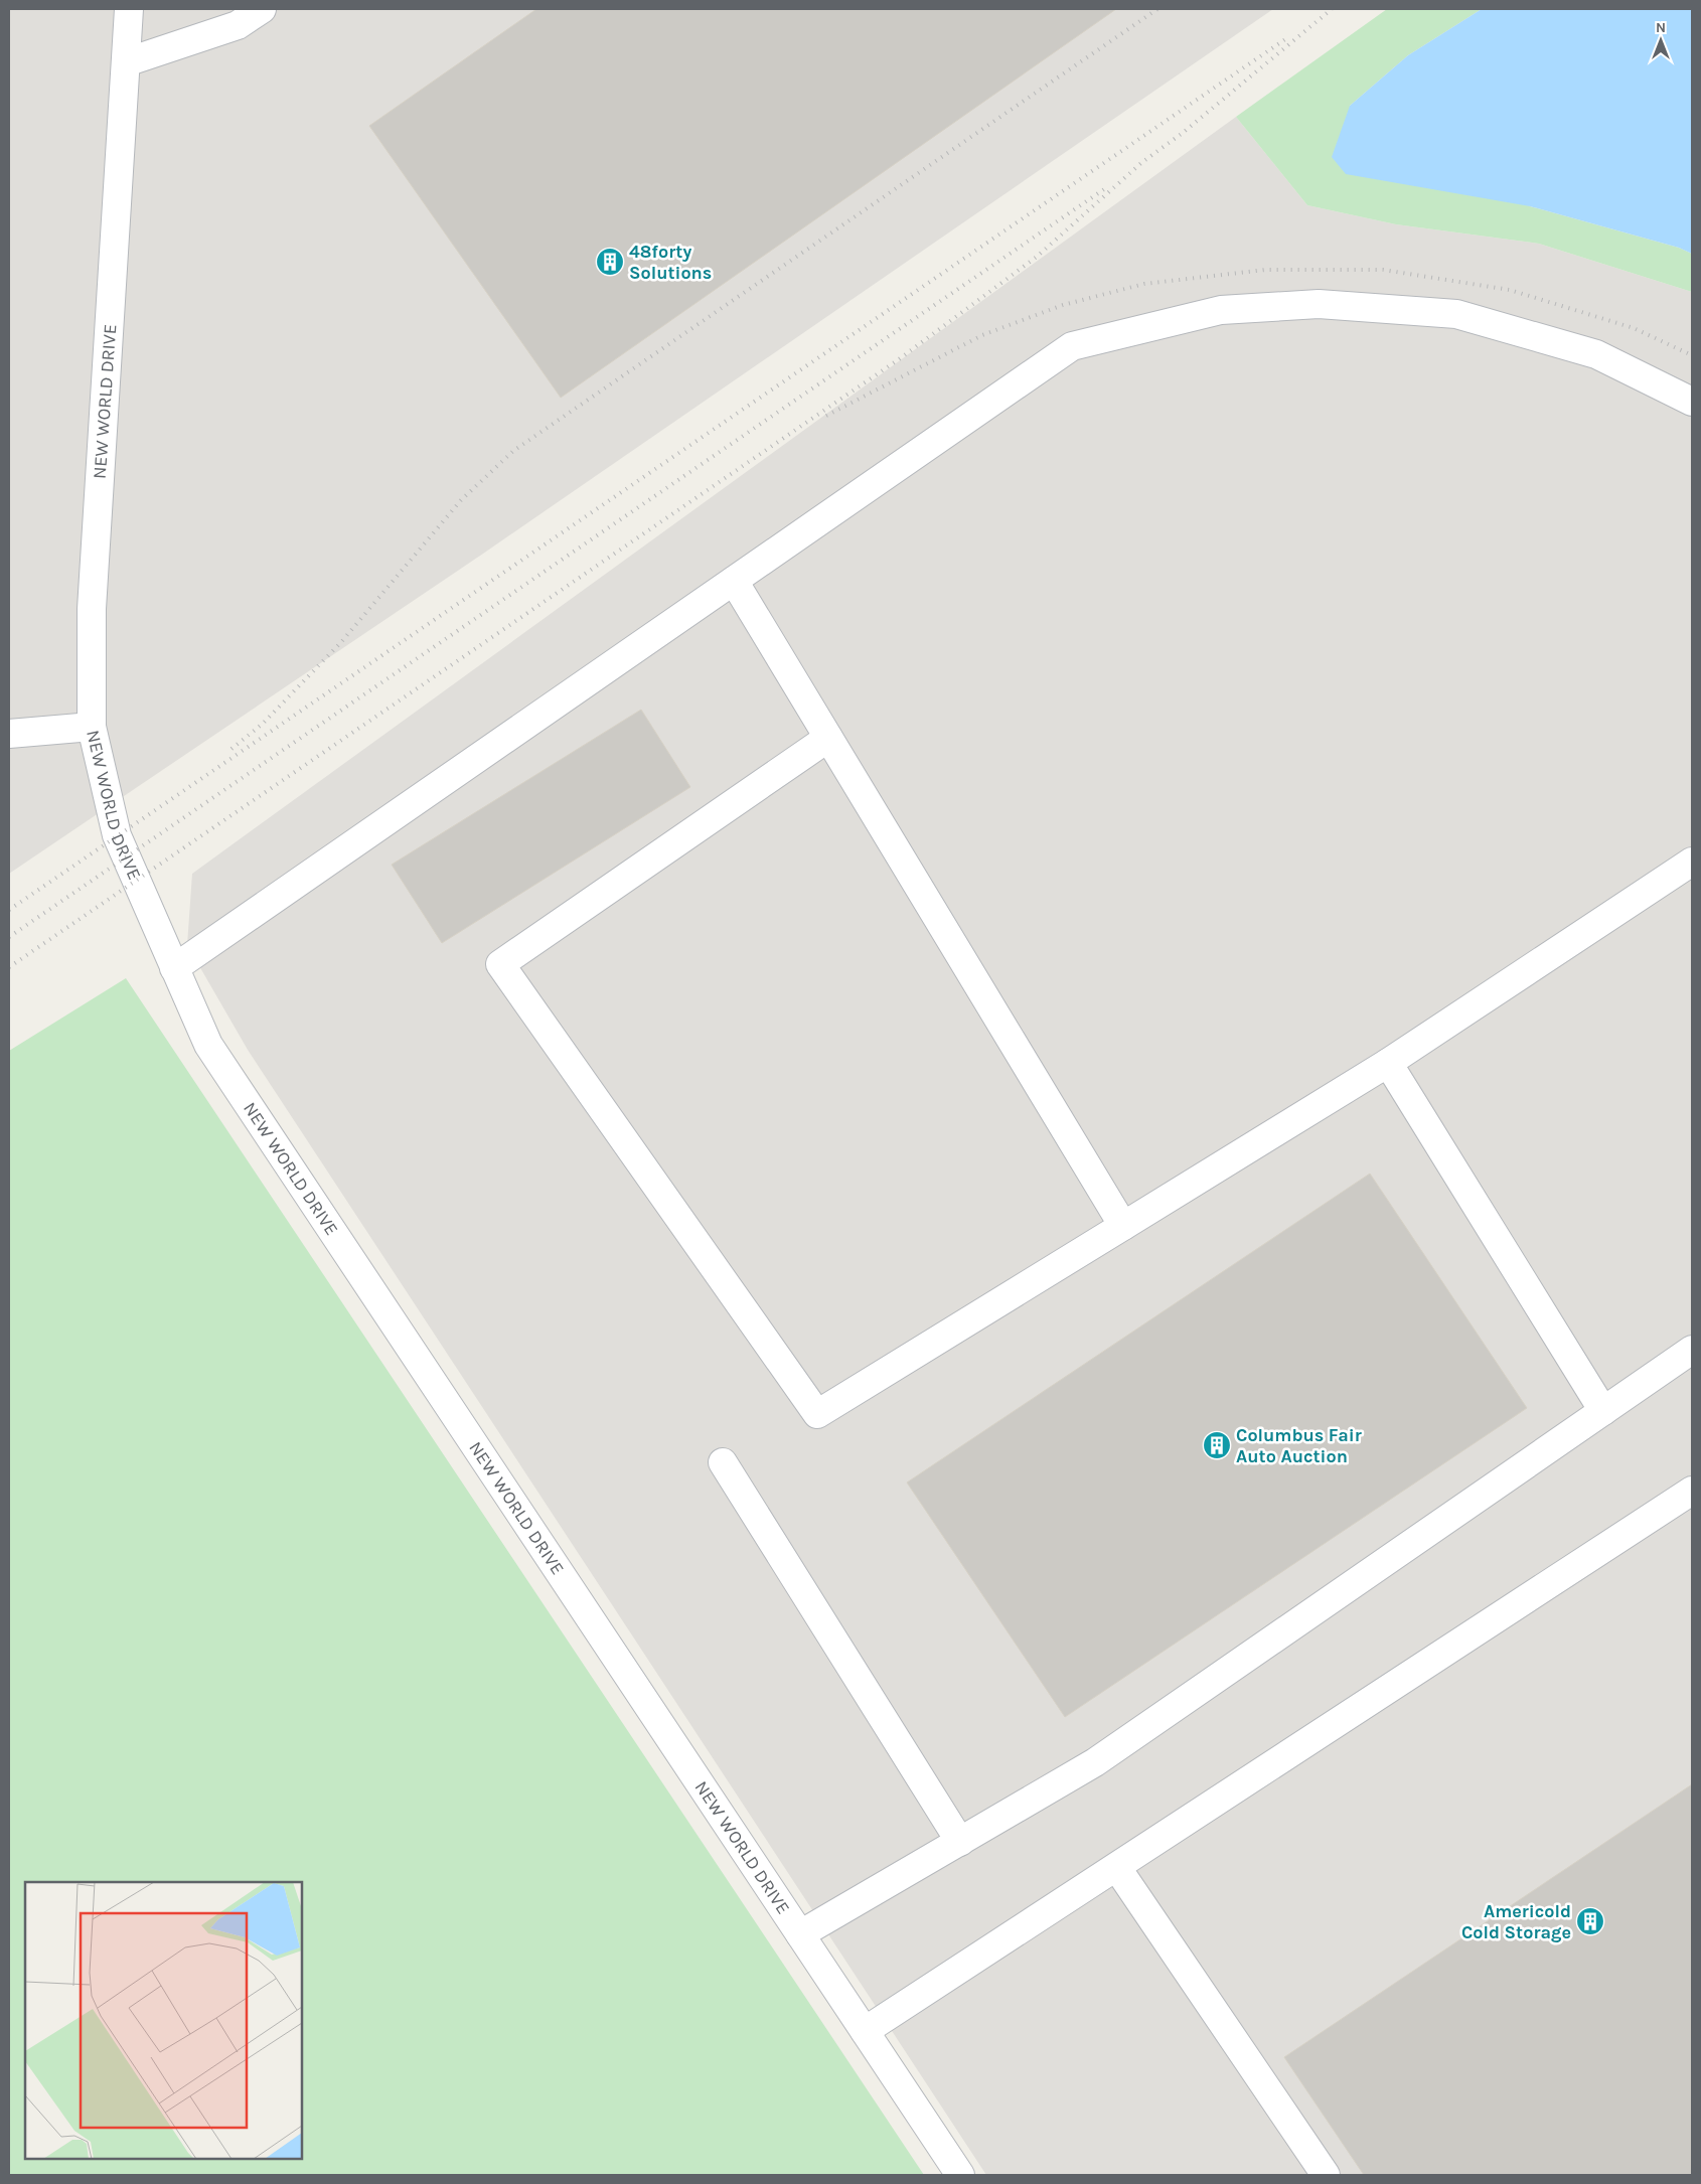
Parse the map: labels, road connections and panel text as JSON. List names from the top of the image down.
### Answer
{
  "streets": {
    "street": ["NEW WORLD DRIVE"]
  },
  "places": {
    "building": ["48forty Solutions", "Columbus Fair Auto Auction", "Americold Cold Storage"]
  },
  "north": "top"
}
